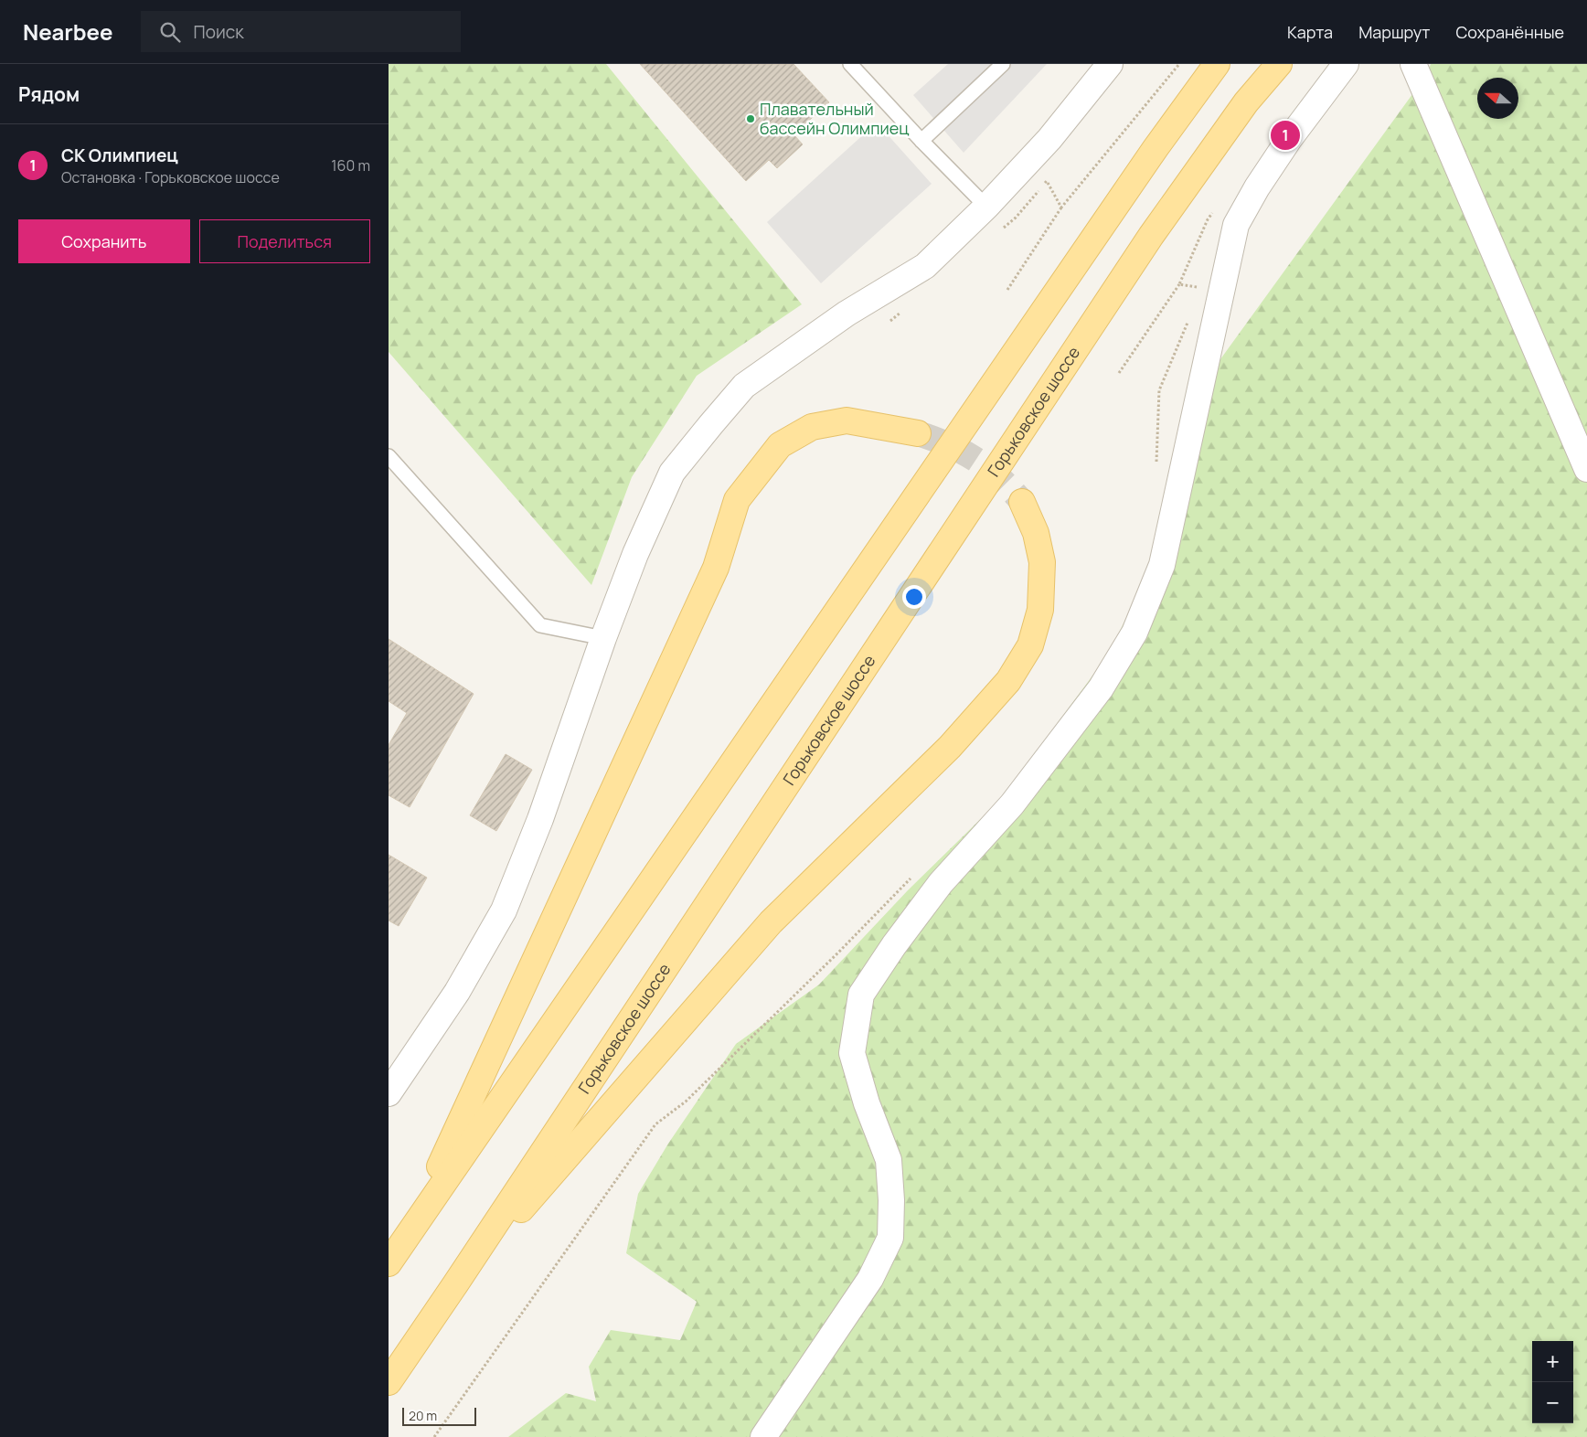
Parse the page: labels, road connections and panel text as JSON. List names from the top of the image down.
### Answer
{
  "streets": {
    "main road": ["Горьковское шоссе"]
  },
  "places": ["Плавательный бассейн Олимпиец"],
  "scale_bar": "20 m",
  "north": "left",
  "page": {
    "header": "Nearbee",
    "search": "Поиск",
    "nav": ["Карта", "Маршрут", "Сохранённые"],
    "heading": "Рядом",
    "pins": "1",
    "list": [
      {
        "mark": "1",
        "name": "СК Олимпиец",
        "note": "Остановка · Горьковское шоссе",
        "value": "160 m"
      }
    ],
    "buttons": ["Сохранить", "Поделиться"],
    "map_buttons": ["+", "−"],
    "scale": "20 m"
  }
}
